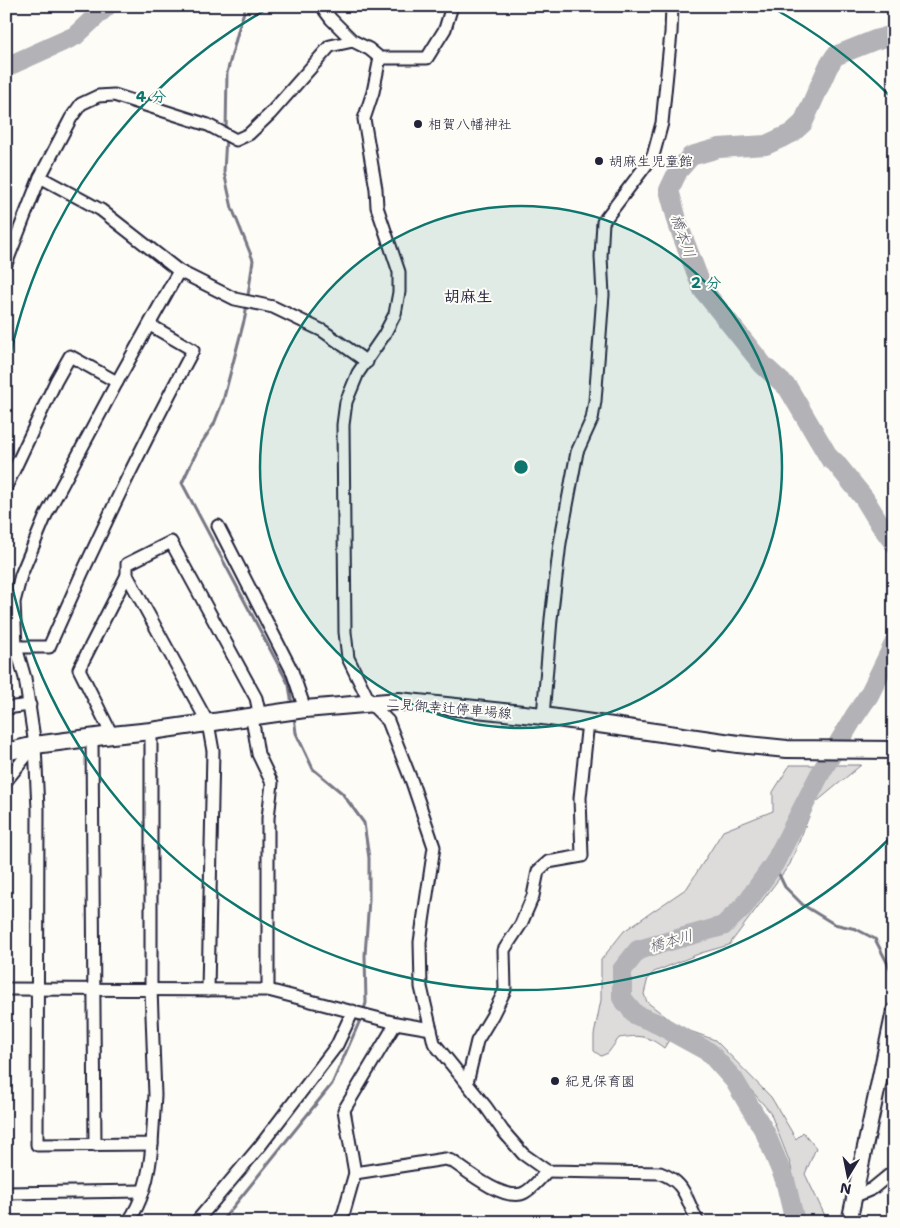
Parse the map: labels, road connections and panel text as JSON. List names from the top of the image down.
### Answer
{
  "streets": {
    "main road": ["二見御幸辻停車場線"]
  },
  "districts": ["胡麻生"],
  "water": ["橋本川"],
  "places": ["相賀八幡神社", "胡麻生児童館", "紀見保育園"],
  "north": "bottom",
  "rings": ["4 分", "2 分"]
}
